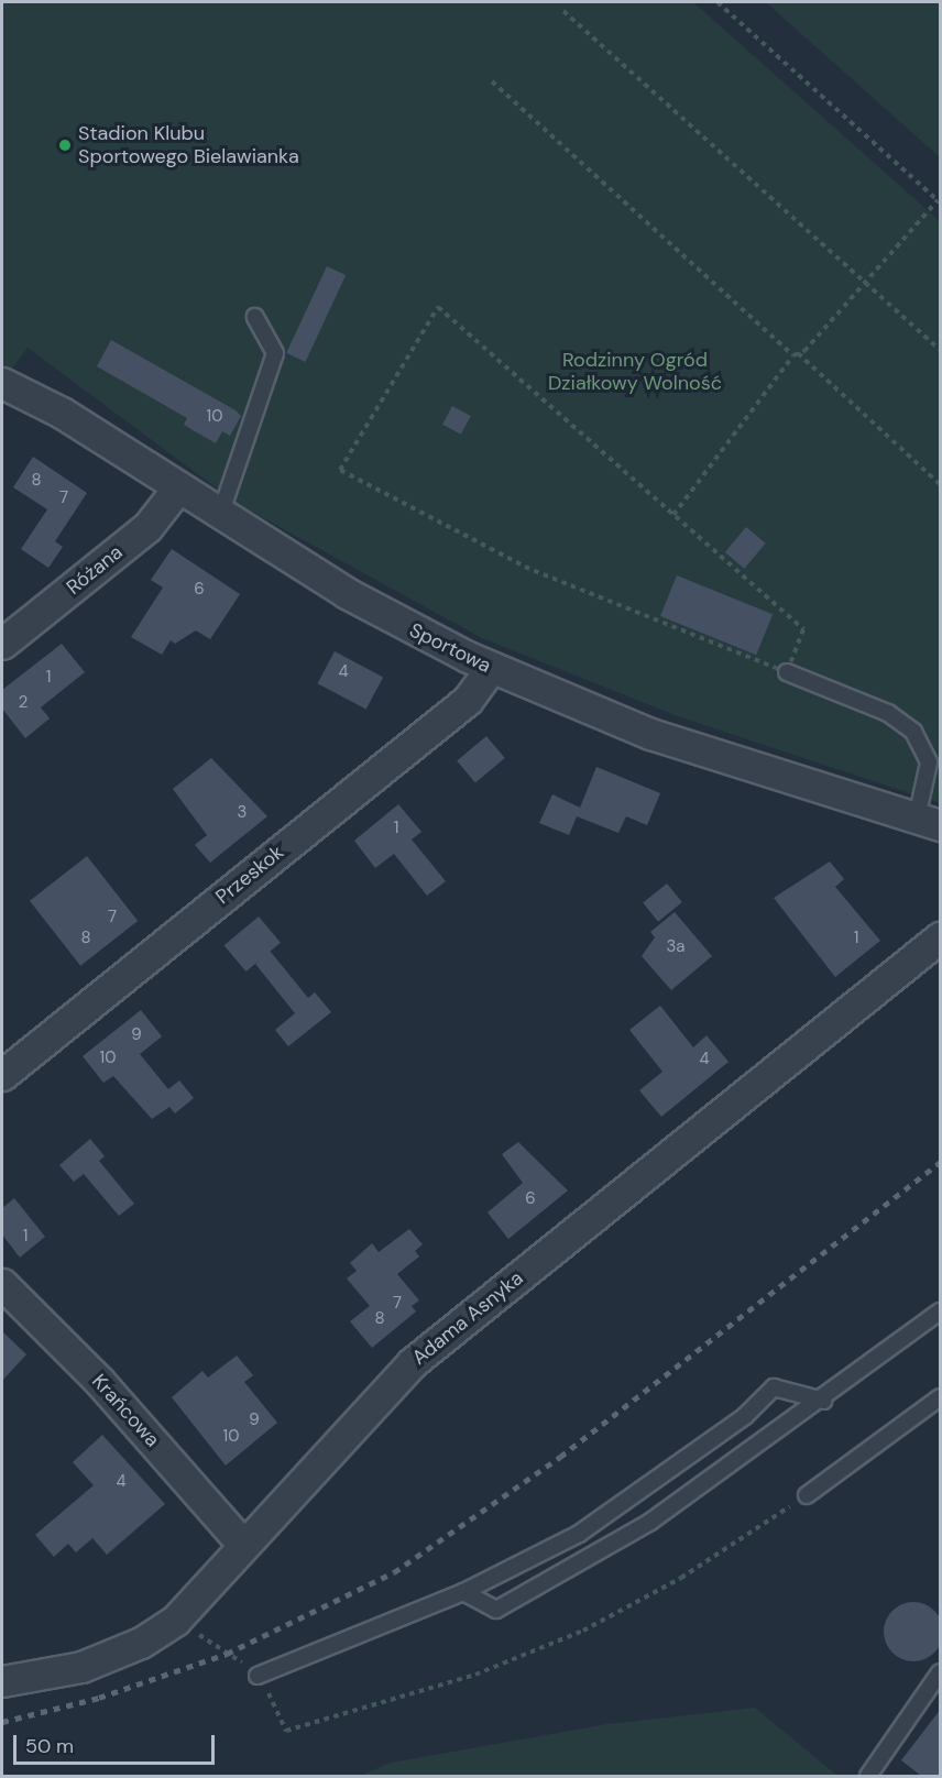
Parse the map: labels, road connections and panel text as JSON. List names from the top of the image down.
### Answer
{
  "streets": {
    "street": [
      "Różana",
      "Sportowa",
      "Przeskok",
      "Adama Asnyka",
      "Krańcowa"
    ]
  },
  "crossings": [
    ["Różana", "Sportowa"],
    ["Sportowa", "Przeskok"],
    ["Adama Asnyka", "Krańcowa"]
  ],
  "parks": ["Rodzinny Ogród Działkowy Wolność"],
  "places": ["Stadion Klubu Sportowego Bielawianka"],
  "house_numbers": [
    "10",
    "8",
    "7",
    "6",
    "4",
    "1",
    "2",
    "3",
    "1",
    "7",
    "8",
    "1",
    "3a",
    "9",
    "10",
    "4",
    "6",
    "1",
    "7",
    "8",
    "9",
    "10",
    "4"
  ],
  "scale_bar": "50 m"
}
